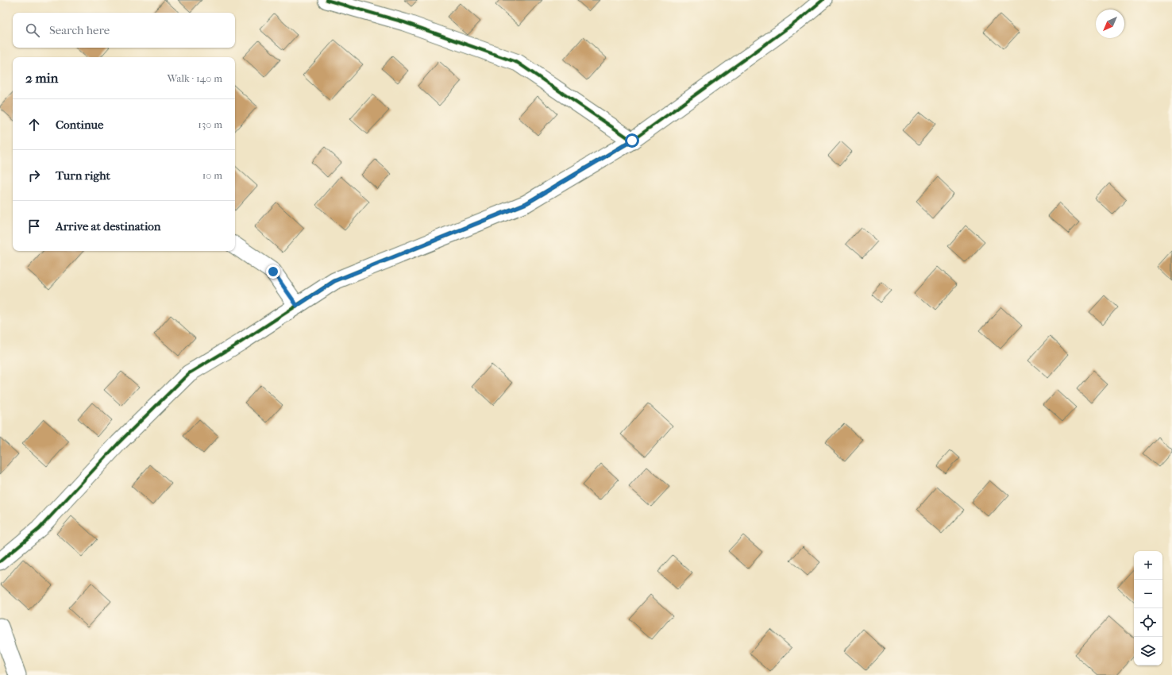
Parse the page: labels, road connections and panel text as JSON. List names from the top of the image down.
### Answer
{
  "north": "bottom left",
  "page": {
    "search": "Search here",
    "heading": ["2 min", "Walk · 140 m"],
    "list": [
      ["Continue", "130 m"],
      ["Turn right", "10 m"],
      "Arrive at destination"
    ],
    "map_buttons": ["+", "−"]
  }
}
